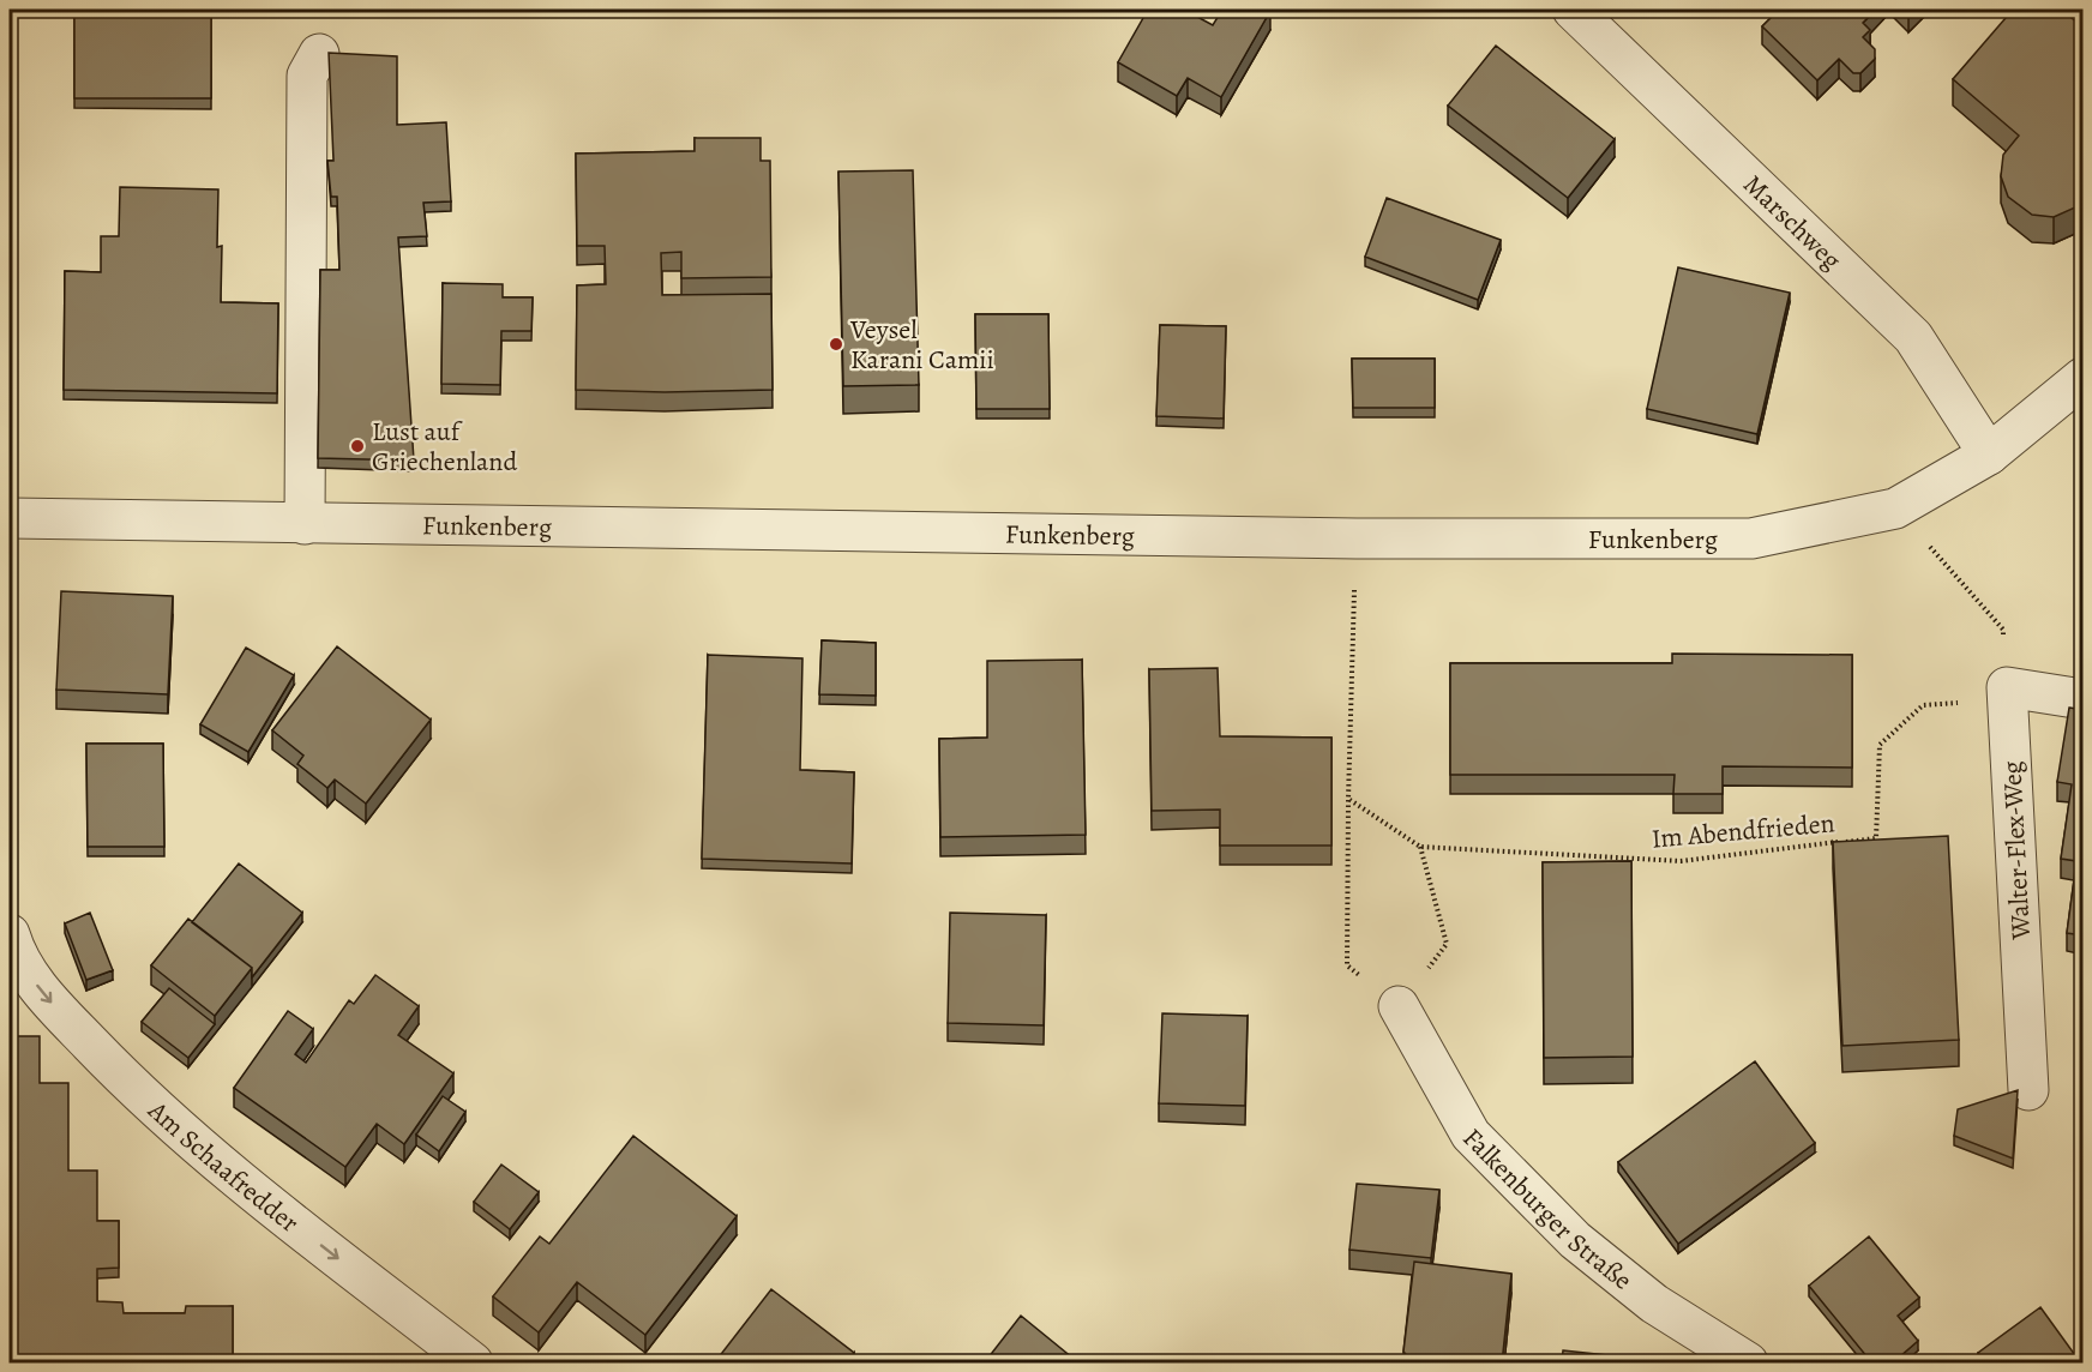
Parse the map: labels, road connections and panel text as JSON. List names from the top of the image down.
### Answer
{
  "streets": {
    "street": [
      "Marschweg",
      "Funkenberg",
      "Walter-Flex-Weg",
      "Am Schaafredder",
      "Falkenburger Straße"
    ],
    "path": ["Im Abendfrieden"]
  },
  "crossings": [
    ["Marschweg", "Funkenberg"],
    ["Im Abendfrieden", "Walter-Flex-Weg"]
  ],
  "one_way": ["Am Schaafredder"],
  "places": ["Veysel Karani Camii", "Lust auf Griechenland"]
}
